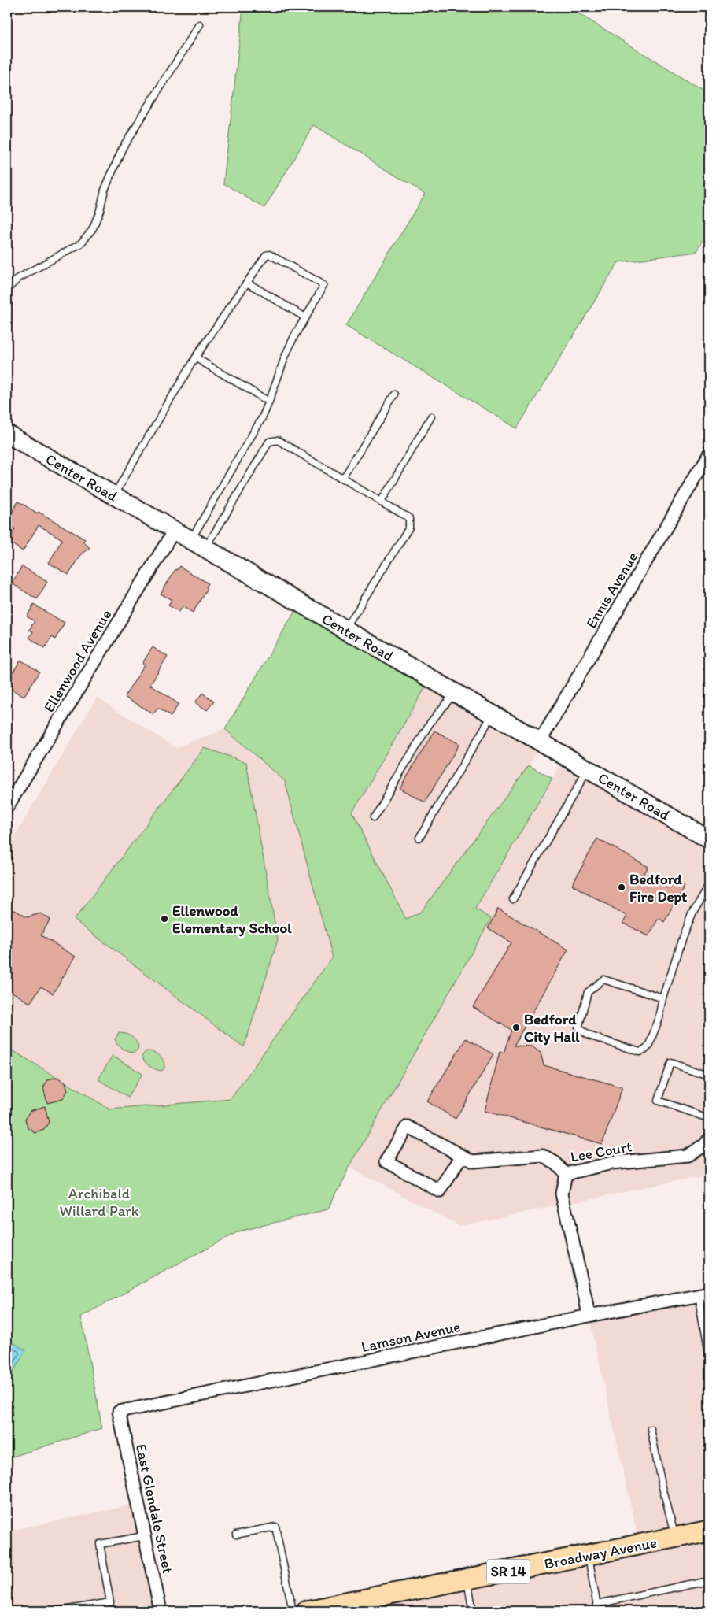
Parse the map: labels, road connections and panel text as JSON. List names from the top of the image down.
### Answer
{
  "streets": {
    "main road": ["Center Road", "Broadway Avenue", "SR 14"],
    "street": [
      "Ennis Avenue",
      "Ellenwood Avenue",
      "Lee Court",
      "Lamson Avenue",
      "East Glendale Street"
    ]
  },
  "crossings": [
    ["Center Road", "Ennis Avenue"],
    ["Center Road", "Ellenwood Avenue"],
    ["Lee Court", "Lamson Avenue"],
    ["Lamson Avenue", "East Glendale Street"]
  ],
  "parks": ["Archibald Willard Park"],
  "places": ["Bedford Fire Dept", "Ellenwood Elementary School", "Bedford City Hall"]
}
